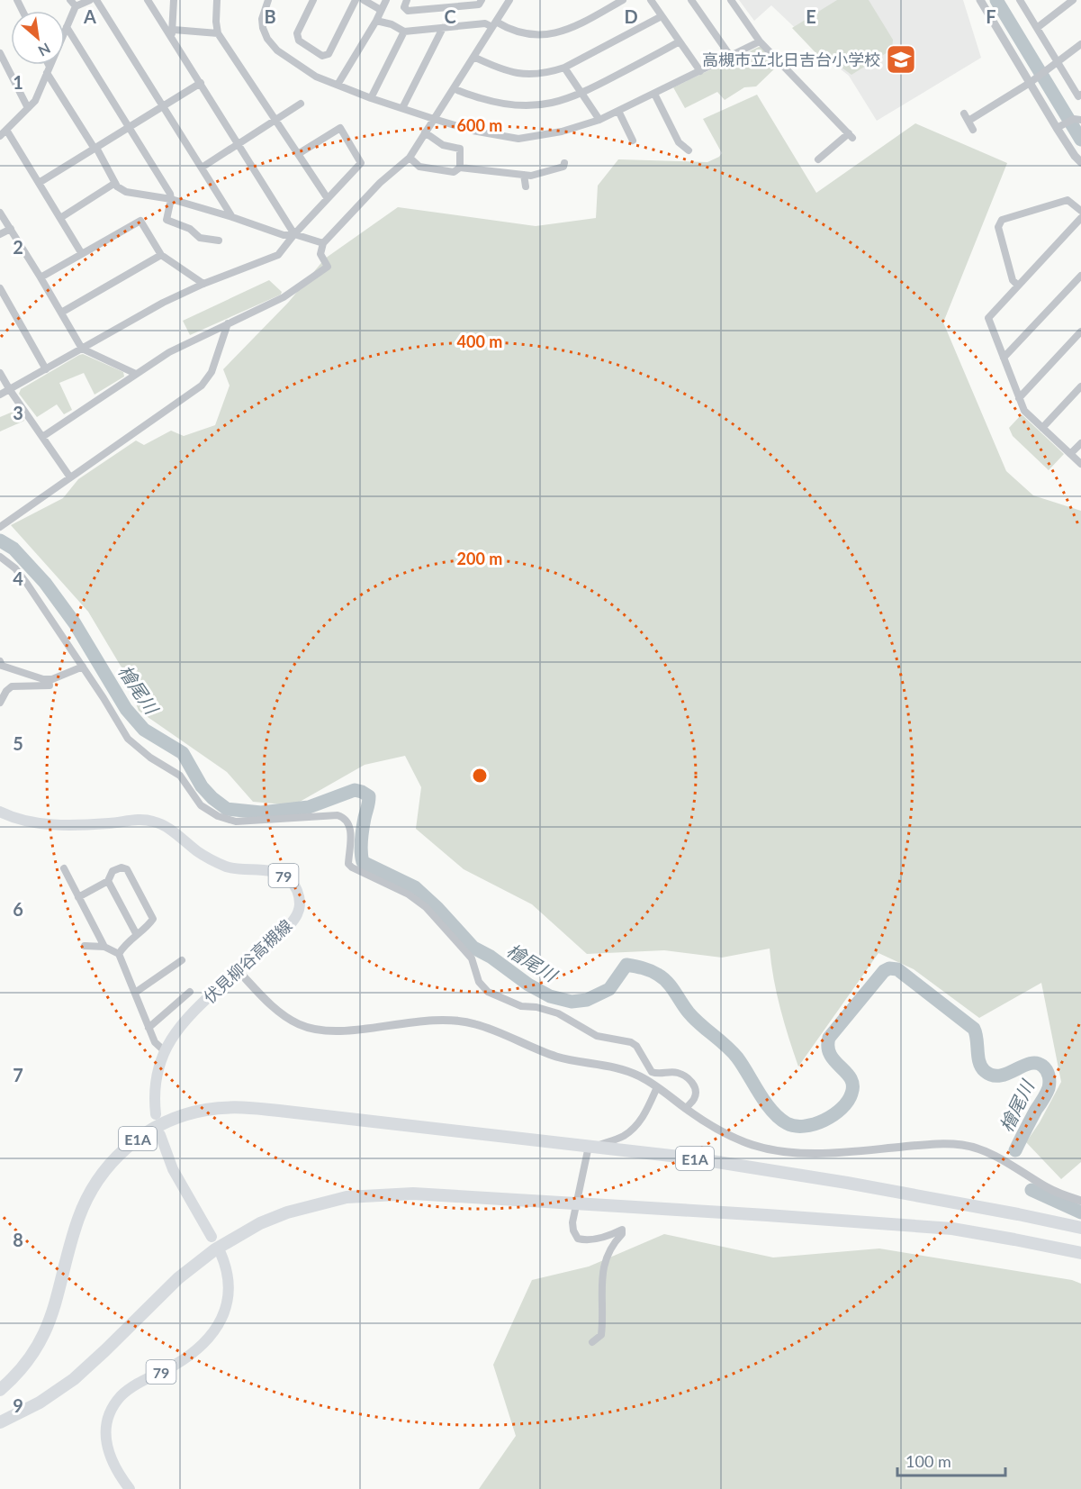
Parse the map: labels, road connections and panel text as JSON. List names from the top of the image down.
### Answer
{
  "streets": {
    "highway": ["E1A"],
    "main road": ["79", "伏見柳谷高槻線"]
  },
  "water": ["檜尾川"],
  "places": {
    "school or university": ["高槻市立北日吉台小学校"]
  },
  "scale_bar": "100 m",
  "north": "bottom right",
  "grid": {
    "columns": [
      "A",
      "B",
      "C",
      "D",
      "E",
      "F"
    ],
    "rows": [
      "1",
      "2",
      "3",
      "4",
      "5",
      "6",
      "7",
      "8",
      "9"
    ]
  },
  "rings": ["600 m", "400 m", "200 m"]
}
